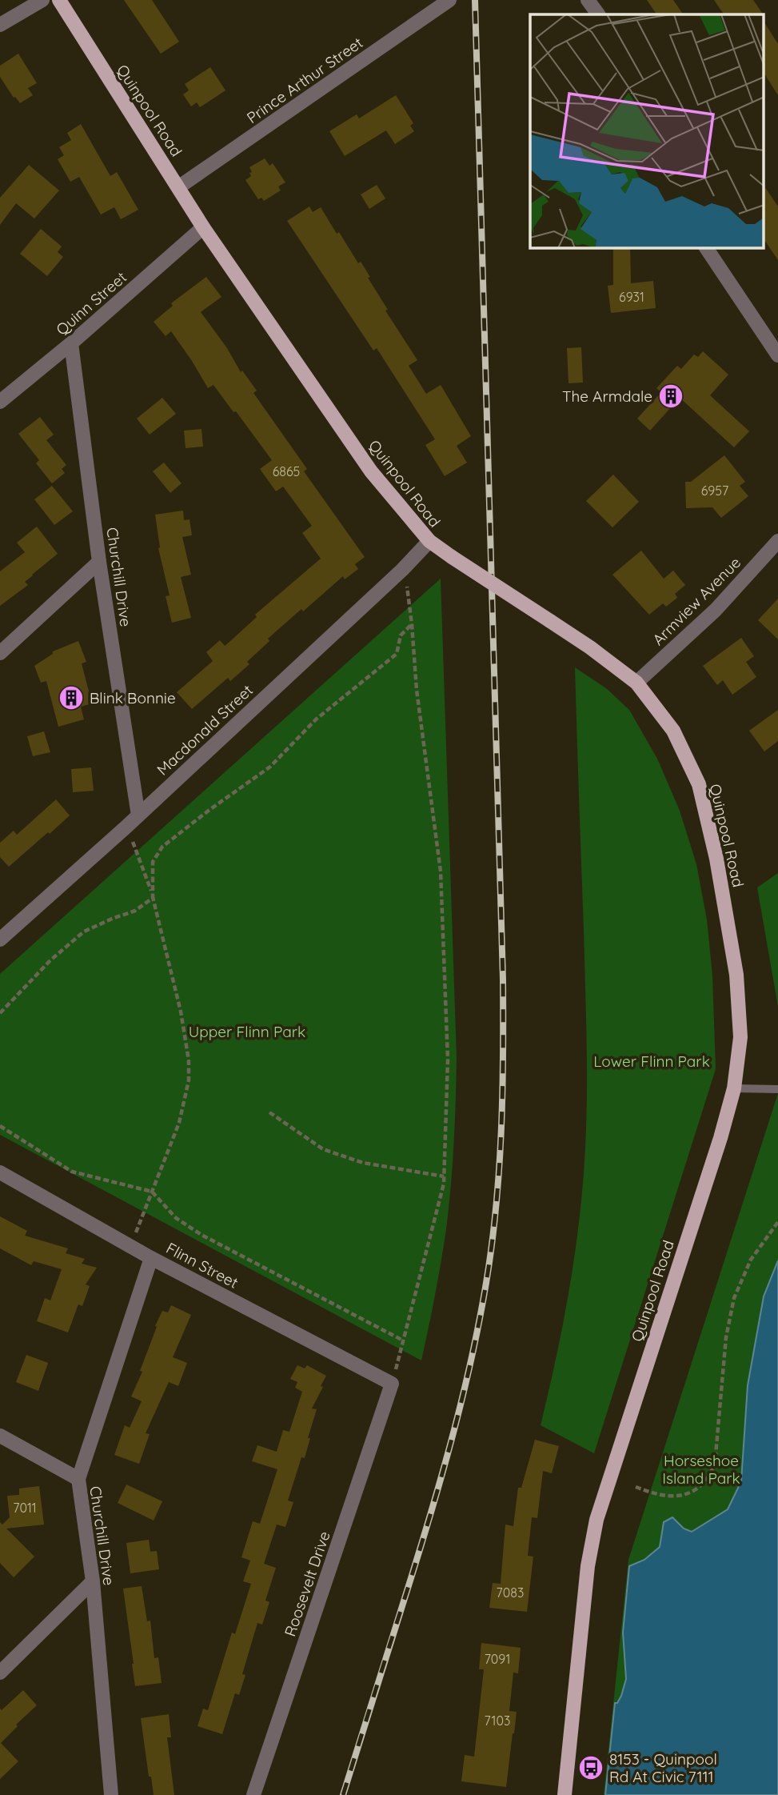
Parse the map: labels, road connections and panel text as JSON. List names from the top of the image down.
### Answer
{
  "streets": {
    "main road": ["Quinpool Road"],
    "street": [
      "Prince Arthur Street",
      "Quinn Street",
      "Churchill Drive",
      "Armview Avenue",
      "Macdonald Street",
      "Flinn Street",
      "Roosevelt Drive"
    ]
  },
  "crossings": [
    ["Prince Arthur Street", "Quinpool Road"],
    ["Quinpool Road", "Quinn Street"],
    ["Quinpool Road", "Armview Avenue"],
    ["Quinpool Road", "Macdonald Street"],
    ["Quinn Street", "Churchill Drive"],
    ["Churchill Drive", "Macdonald Street"],
    ["Churchill Drive", "Flinn Street"],
    ["Flinn Street", "Roosevelt Drive"]
  ],
  "parks": ["Upper Flinn Park", "Lower Flinn Park", "Horseshoe Island Park"],
  "places": {
    "building": ["The Armdale", "Blink Bonnie"],
    "bus stop": ["8153 - Quinpool Rd At Civic 7111"]
  },
  "house_numbers": [
    "6931",
    "6865",
    "6957",
    "7011",
    "7083",
    "7091",
    "7103"
  ]
}
